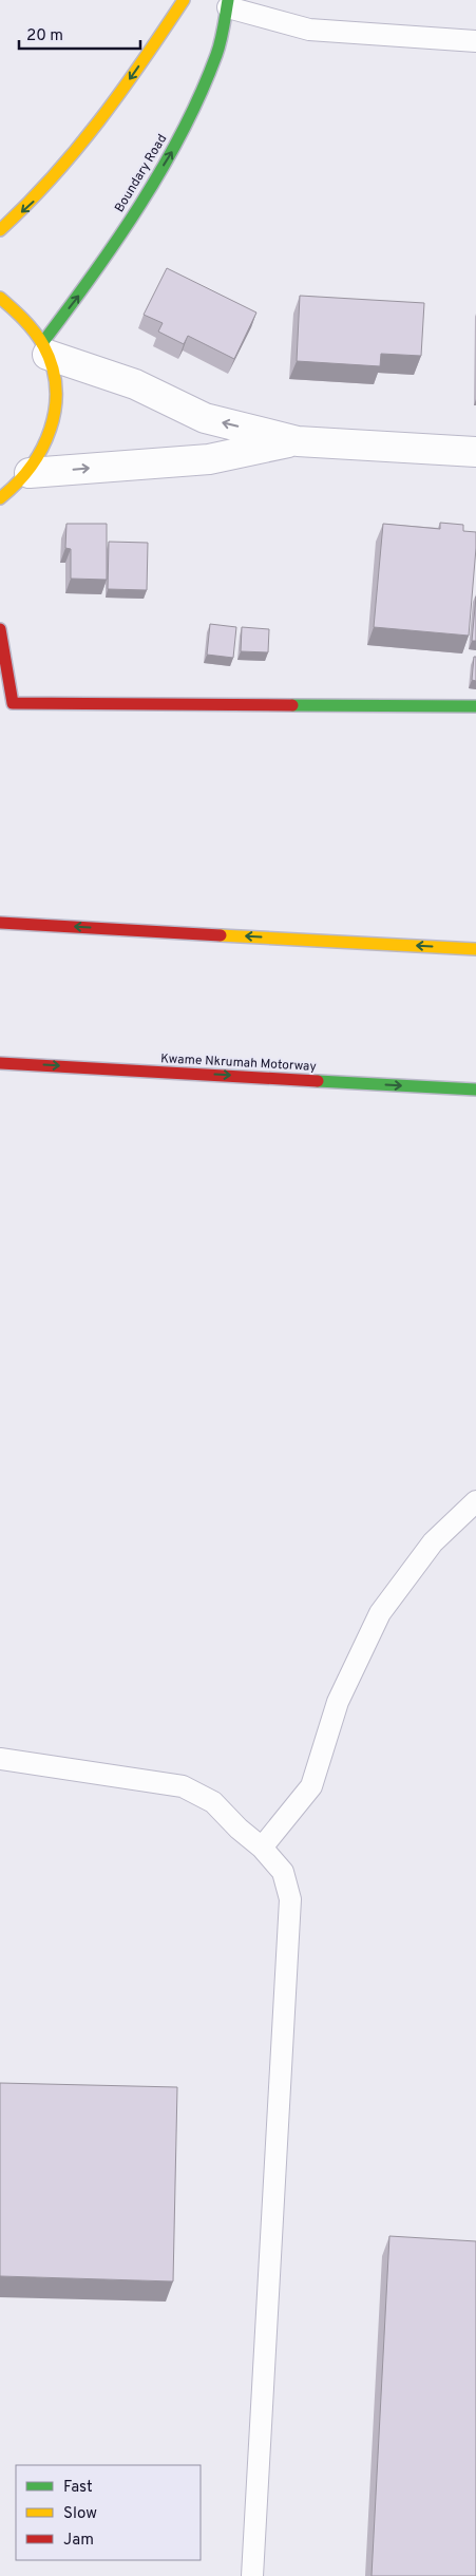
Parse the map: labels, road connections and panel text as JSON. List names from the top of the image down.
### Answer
{
  "streets": {
    "main road": ["Boundary Road", "Kwame Nkrumah Motorway"]
  },
  "one_way": ["Kwame Nkrumah Motorway"],
  "legend": ["Fast", "Slow", "Jam"],
  "scale_bar": "20 m"
}
